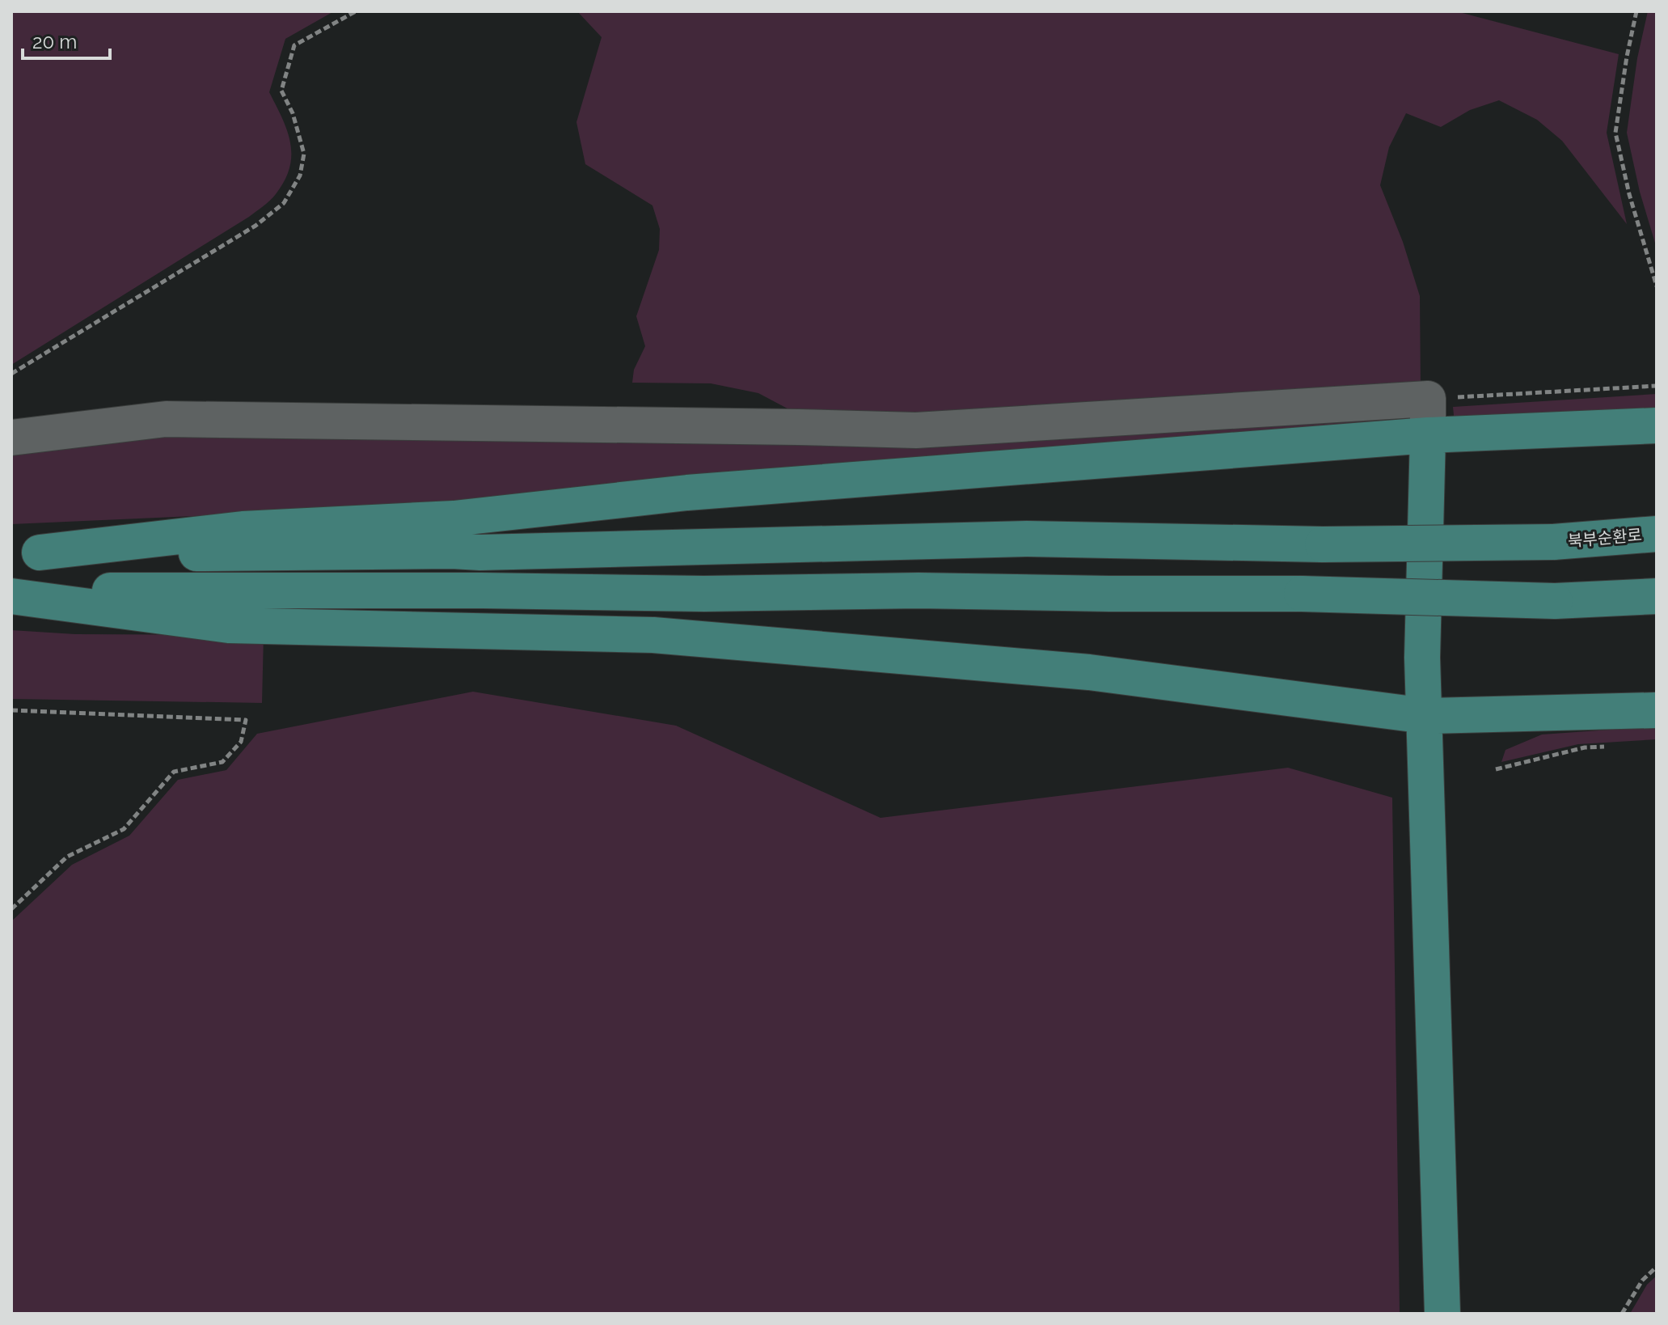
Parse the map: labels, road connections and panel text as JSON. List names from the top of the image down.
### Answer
{
  "streets": {
    "main road": ["북부순환로"]
  },
  "scale_bar": "20 m"
}
